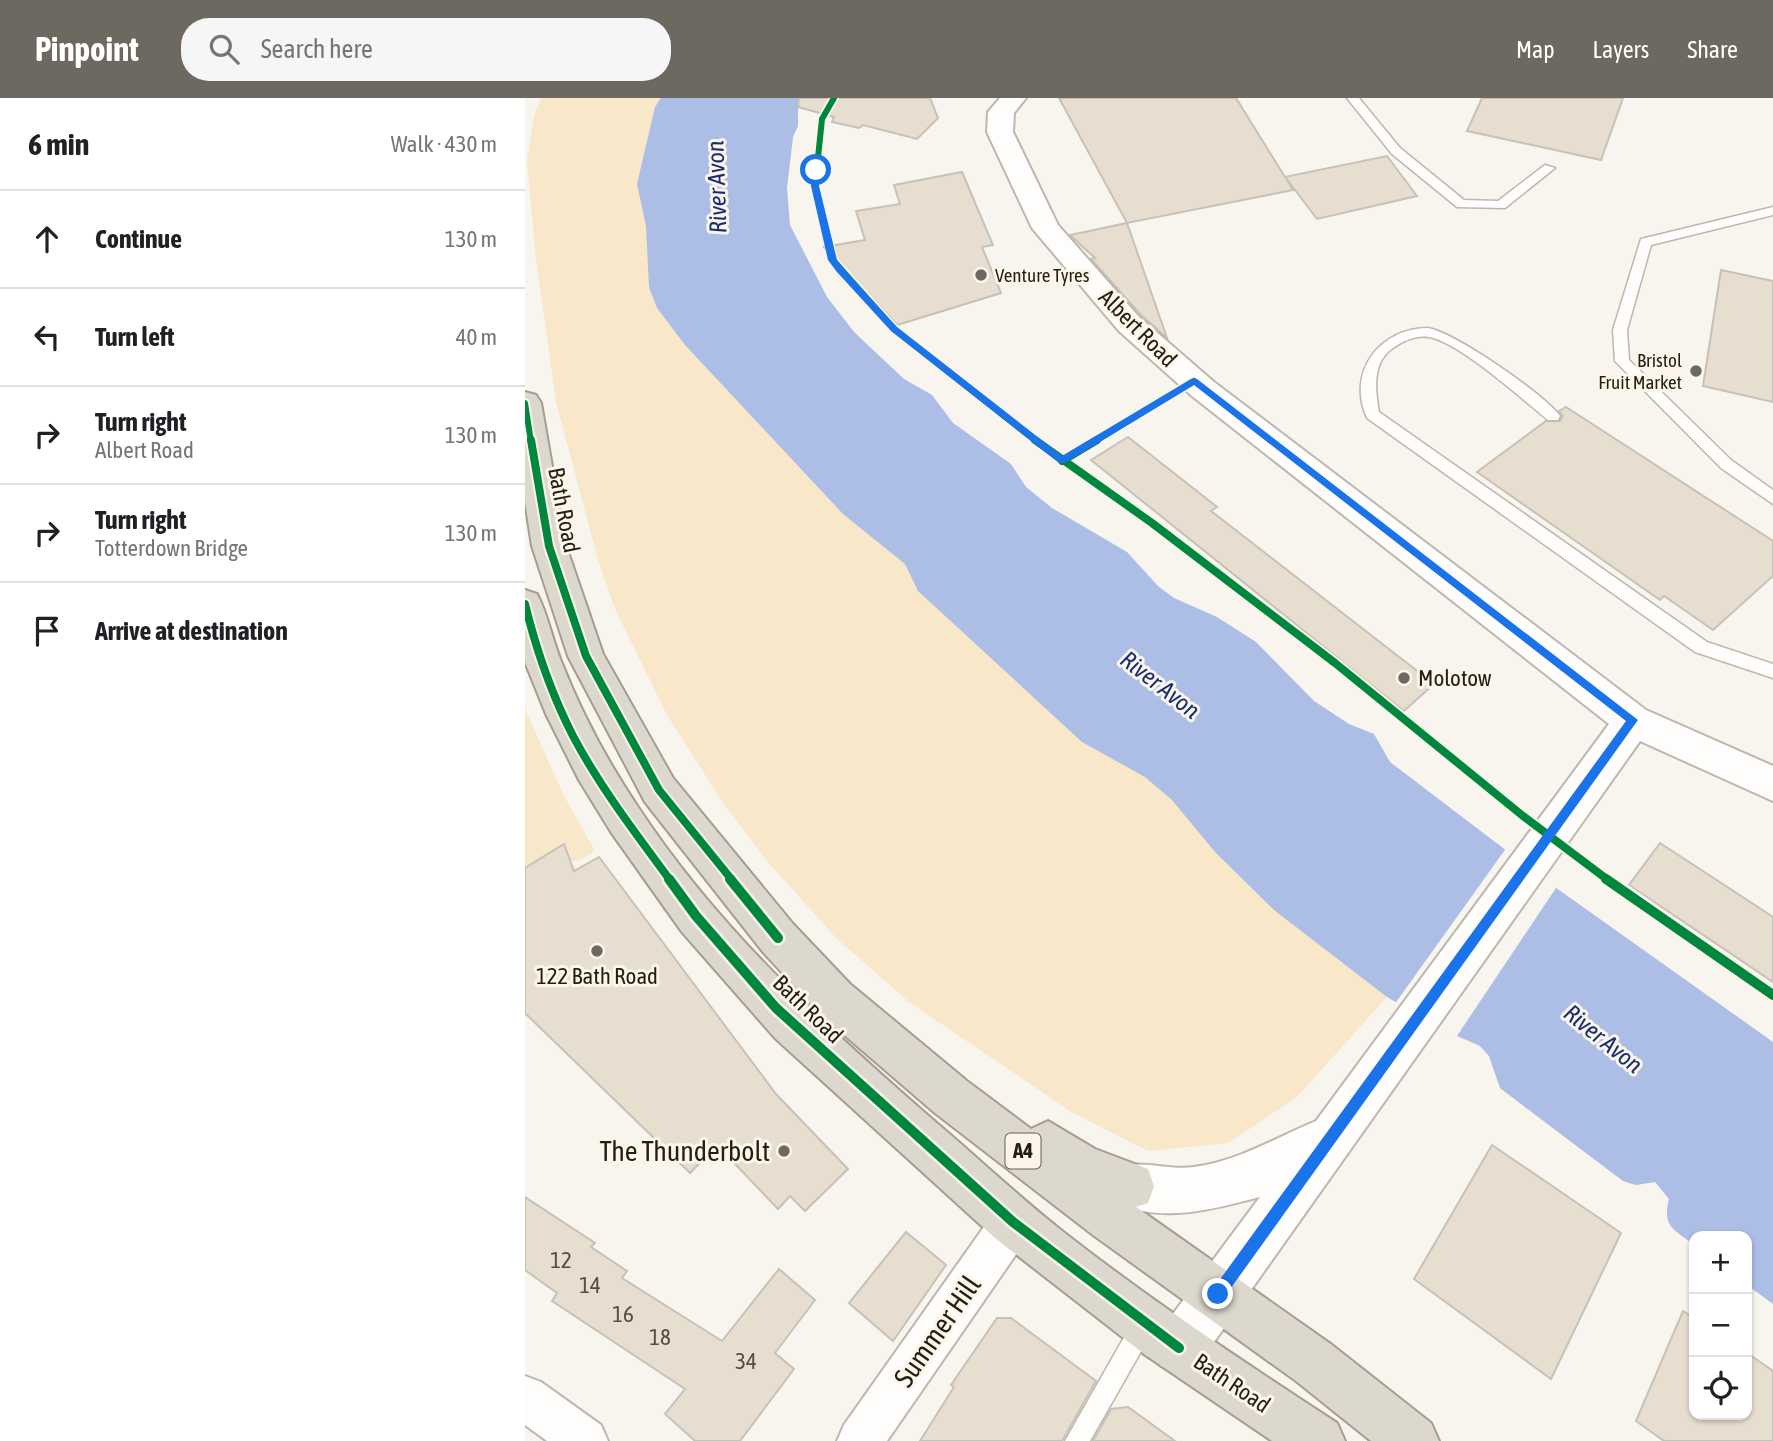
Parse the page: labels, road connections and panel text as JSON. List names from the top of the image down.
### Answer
{
  "streets": {
    "highway": ["Bath Road", "A4"],
    "street": ["Albert Road", "Summer Hill"]
  },
  "crossings": [
    ["Bath Road", "Summer Hill"]
  ],
  "water": ["River Avon"],
  "places": [
    "Venture Tyres",
    "Bristol Fruit Market",
    "Molotow",
    "122 Bath Road",
    "The Thunderbolt"
  ],
  "house_numbers": [
    "12",
    "14",
    "16",
    "18",
    "34"
  ],
  "page": {
    "header": "Pinpoint",
    "search": "Search here",
    "nav": ["Map", "Layers", "Share"],
    "heading": ["6 min", "Walk · 430 m"],
    "list": [
      ["Continue", "130 m"],
      ["Turn left", "40 m"],
      ["Turn right", "Albert Road", "130 m"],
      ["Turn right", "Totterdown Bridge", "130 m"],
      "Arrive at destination"
    ],
    "map_buttons": ["+", "−"]
  }
}
